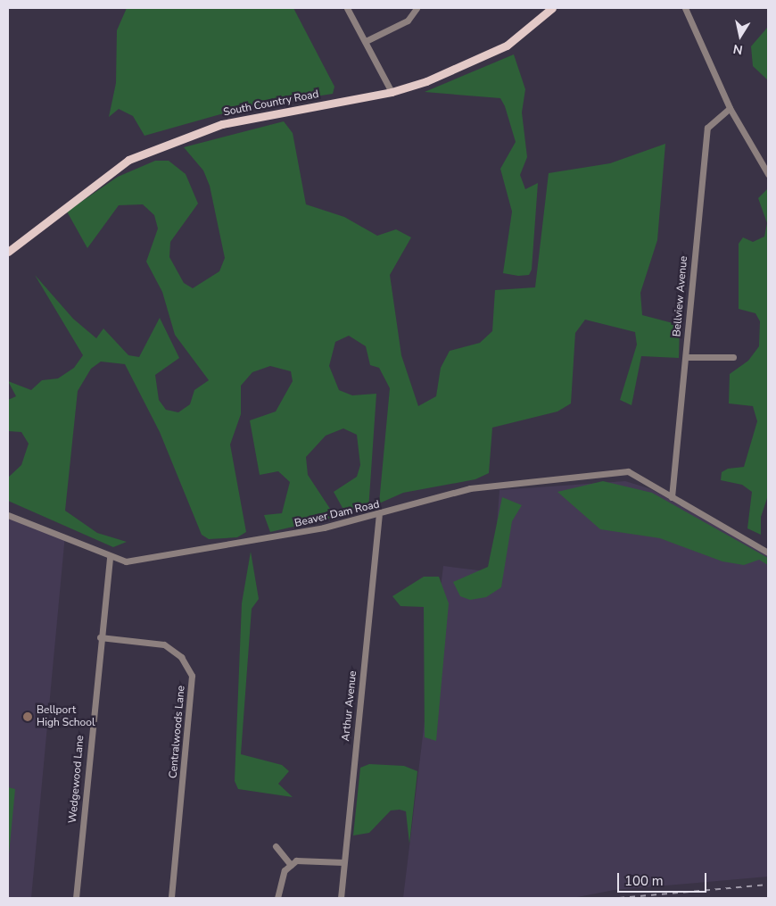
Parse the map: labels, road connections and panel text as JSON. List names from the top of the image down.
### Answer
{
  "streets": {
    "main road": ["South Country Road"],
    "street": [
      "Bellview Avenue",
      "Beaver Dam Road",
      "Arthur Avenue",
      "Centralwoods Lane",
      "Wedgewood Lane"
    ]
  },
  "crossings": [
    ["Bellview Avenue", "Beaver Dam Road"],
    ["Beaver Dam Road", "Arthur Avenue"],
    ["Beaver Dam Road", "Wedgewood Lane"],
    ["Centralwoods Lane", "Wedgewood Lane"]
  ],
  "places": ["Bellport High School"],
  "scale_bar": "100 m",
  "north": "bottom"
}
